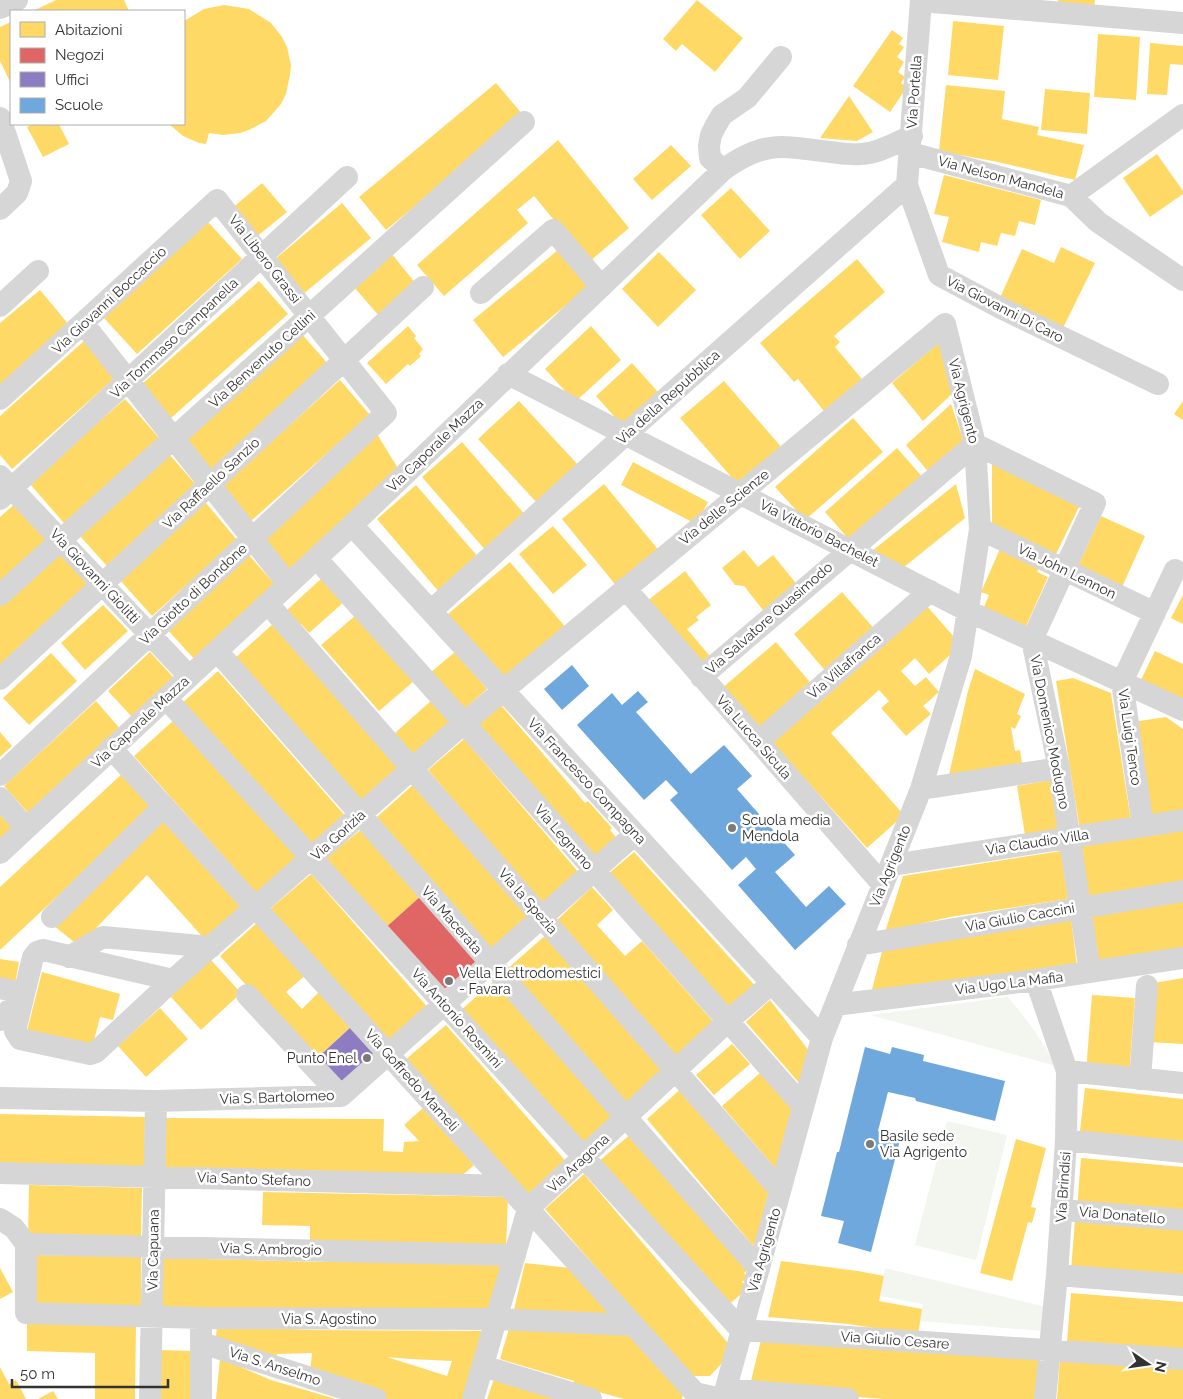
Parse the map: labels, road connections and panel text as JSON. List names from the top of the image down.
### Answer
{
  "streets": {
    "street": [
      "Via Portella",
      "Via Nelson Mandela",
      "Via Libero Grassi",
      "Via Giovanni Boccaccio",
      "Via Giovanni Di Caro",
      "Via Tommaso Campanella",
      "Via Benvenuto Cellini",
      "Via della Repubblica",
      "Via Agrigento",
      "Via Caporale Mazza",
      "Via Raffaello Sanzio",
      "Via delle Scienze",
      "Via Vittorio Bachelet",
      "Via John Lennon",
      "Via Giovanni Giolitti",
      "Via Giotto di Bondone",
      "Via Salvatore Quasimodo",
      "Via Villafranca",
      "Via Domenico Modugno",
      "Via Lucca Sicula",
      "Via Luigi Tenco",
      "Via Francesco Compagna",
      "Via Gorizia",
      "Via Legnano",
      "Via Claudio Villa",
      "Via la Spezia",
      "Via Giulio Caccini",
      "Via Macerata",
      "Via Ugo La Mafia",
      "Via Antonio Rosmini",
      "Via Goffredo Mameli",
      "Via S. Bartolomeo",
      "Via Aragona",
      "Via Santo Stefano",
      "Via Brindisi",
      "Via Donatello",
      "Via S. Ambrogio",
      "Via Capuana",
      "Via S. Agostino",
      "Via Giulio Cesare",
      "Via S. Anselmo"
    ]
  },
  "crossings": [
    ["Via Portella", "Via Nelson Mandela"],
    ["Via Portella", "Via Giovanni Di Caro"],
    ["Via Portella", "Via della Repubblica"],
    ["Via Portella", "Via Caporale Mazza"],
    ["Via Nelson Mandela", "Via Caporale Mazza"],
    ["Via Libero Grassi", "Via Giovanni Boccaccio"],
    ["Via Libero Grassi", "Via Tommaso Campanella"],
    ["Via Libero Grassi", "Via Benvenuto Cellini"],
    ["Via Libero Grassi", "Via Raffaello Sanzio"],
    ["Via Libero Grassi", "Via Giotto di Bondone"],
    ["Via Giovanni Di Caro", "Via della Repubblica"],
    ["Via Tommaso Campanella", "Via Giovanni Giolitti"],
    ["Via Benvenuto Cellini", "Via Giovanni Giolitti"],
    ["Via della Repubblica", "Via Vittorio Bachelet"],
    ["Via della Repubblica", "Via Francesco Compagna"],
    ["Via Agrigento", "Via delle Scienze"],
    ["Via Agrigento", "Via Vittorio Bachelet"],
    ["Via Agrigento", "Via John Lennon"],
    ["Via Agrigento", "Via Salvatore Quasimodo"],
    ["Via Agrigento", "Via Domenico Modugno"],
    ["Via Agrigento", "Via Lucca Sicula"],
    ["Via Agrigento", "Via Francesco Compagna"],
    ["Via Agrigento", "Via Legnano"],
    ["Via Agrigento", "Via Claudio Villa"],
    ["Via Agrigento", "Via la Spezia"],
    ["Via Agrigento", "Via Giulio Caccini"],
    ["Via Agrigento", "Via Macerata"],
    ["Via Agrigento", "Via Ugo La Mafia"],
    ["Via Agrigento", "Via Antonio Rosmini"],
    ["Via Agrigento", "Via Goffredo Mameli"],
    ["Via Agrigento", "Via Giulio Cesare"],
    ["Via Caporale Mazza", "Via Vittorio Bachelet"],
    ["Via Caporale Mazza", "Via Giovanni Giolitti"],
    ["Via Caporale Mazza", "Via Francesco Compagna"],
    ["Via Caporale Mazza", "Via Legnano"],
    ["Via Caporale Mazza", "Via la Spezia"],
    ["Via Caporale Mazza", "Via Macerata"],
    ["Via Caporale Mazza", "Via Antonio Rosmini"],
    ["Via Caporale Mazza", "Via Goffredo Mameli"],
    ["Via Raffaello Sanzio", "Via Giovanni Giolitti"],
    ["Via delle Scienze", "Via Vittorio Bachelet"],
    ["Via delle Scienze", "Via Lucca Sicula"],
    ["Via delle Scienze", "Via Francesco Compagna"],
    ["Via delle Scienze", "Via Gorizia"],
    ["Via Vittorio Bachelet", "Via Salvatore Quasimodo"],
    ["Via Vittorio Bachelet", "Via Villafranca"],
    ["Via Vittorio Bachelet", "Via Domenico Modugno"],
    ["Via Vittorio Bachelet", "Via Luigi Tenco"],
    ["Via John Lennon", "Via Domenico Modugno"],
    ["Via John Lennon", "Via Luigi Tenco"],
    ["Via Giovanni Giolitti", "Via Giotto di Bondone"],
    ["Via Salvatore Quasimodo", "Via Domenico Modugno"],
    ["Via Salvatore Quasimodo", "Via Lucca Sicula"],
    ["Via Villafranca", "Via Lucca Sicula"],
    ["Via Domenico Modugno", "Via Claudio Villa"],
    ["Via Domenico Modugno", "Via Giulio Caccini"],
    ["Via Domenico Modugno", "Via Ugo La Mafia"],
    ["Via Luigi Tenco", "Via Claudio Villa"],
    ["Via Francesco Compagna", "Via Gorizia"],
    ["Via Francesco Compagna", "Via S. Bartolomeo"],
    ["Via Francesco Compagna", "Via Aragona"],
    ["Via Gorizia", "Via Legnano"],
    ["Via Gorizia", "Via la Spezia"],
    ["Via Gorizia", "Via Macerata"],
    ["Via Gorizia", "Via Antonio Rosmini"],
    ["Via Gorizia", "Via Goffredo Mameli"],
    ["Via Legnano", "Via S. Bartolomeo"],
    ["Via Legnano", "Via Aragona"],
    ["Via la Spezia", "Via S. Bartolomeo"],
    ["Via la Spezia", "Via Aragona"],
    ["Via Macerata", "Via S. Bartolomeo"],
    ["Via Macerata", "Via Aragona"],
    ["Via Ugo La Mafia", "Via Brindisi"],
    ["Via Antonio Rosmini", "Via S. Bartolomeo"],
    ["Via Antonio Rosmini", "Via Aragona"],
    ["Via Antonio Rosmini", "Via Giulio Cesare"],
    ["Via Goffredo Mameli", "Via S. Bartolomeo"],
    ["Via Goffredo Mameli", "Via Aragona"],
    ["Via Goffredo Mameli", "Via Santo Stefano"],
    ["Via Goffredo Mameli", "Via S. Agostino"],
    ["Via S. Bartolomeo", "Via Capuana"],
    ["Via Santo Stefano", "Via Capuana"],
    ["Via Brindisi", "Via Donatello"],
    ["Via Brindisi", "Via Giulio Cesare"],
    ["Via S. Ambrogio", "Via Capuana"],
    ["Via S. Ambrogio", "Via S. Agostino"],
    ["Via Capuana", "Via S. Agostino"]
  ],
  "places": [
    "Scuola media Mendola",
    "Vella Elettrodomestici - Favara",
    "Punto Enel",
    "Basile sede Via Agrigento"
  ],
  "legend": [
    "Abitazioni",
    "Negozi",
    "Uffici",
    "Scuole"
  ],
  "scale_bar": "50 m",
  "north": "right"
}
